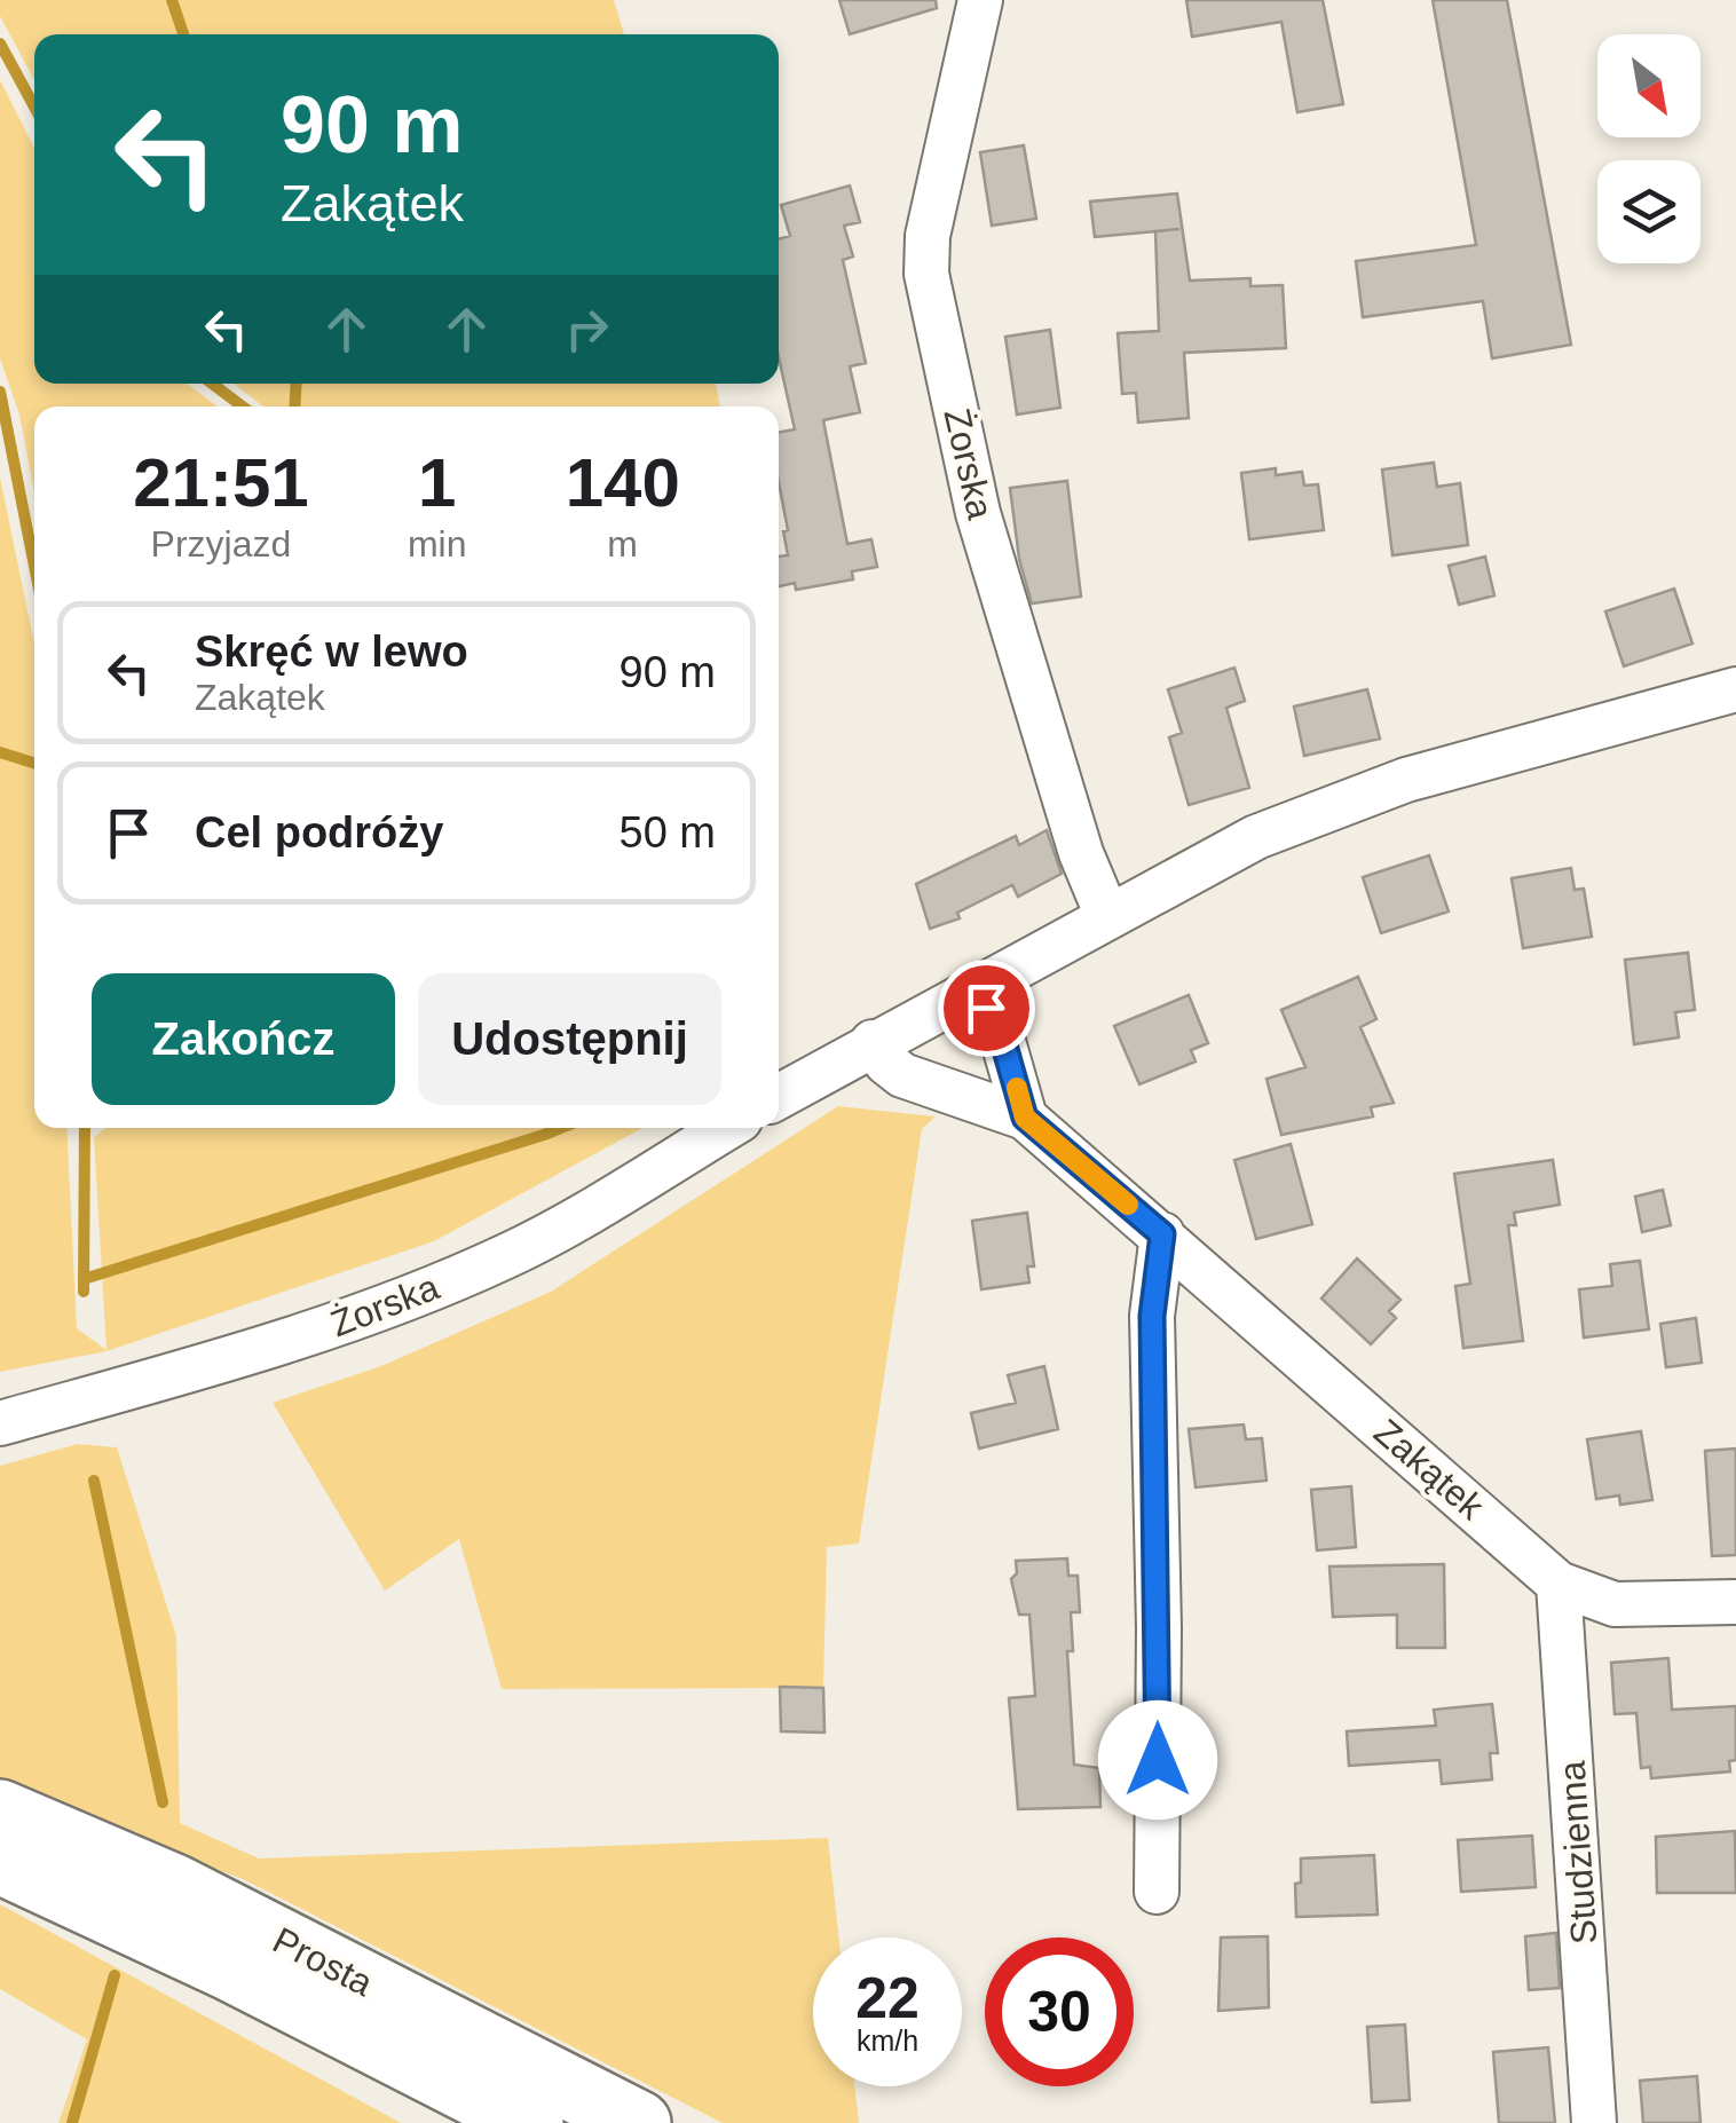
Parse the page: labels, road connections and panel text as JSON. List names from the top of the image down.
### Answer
{
  "streets": {
    "main road": ["Prosta"],
    "street": ["Żorska", "Zakątek", "Studzienna"]
  },
  "crossings": [
    ["Zakątek", "Studzienna"]
  ],
  "north": "bottom right",
  "page": {
    "turn": ["90 m", "Zakątek"],
    "eta": [
      "21:51",
      "Przyjazd",
      "1",
      "min",
      "140",
      "m"
    ],
    "list": [
      {
        "name": "Skręć w lewo",
        "note": "Zakątek",
        "value": "90 m"
      },
      {
        "name": "Cel podróży",
        "value": "50 m"
      }
    ],
    "buttons": ["Zakończ", "Udostępnij"],
    "speed": "22 km/h",
    "limit": "30"
  }
}
